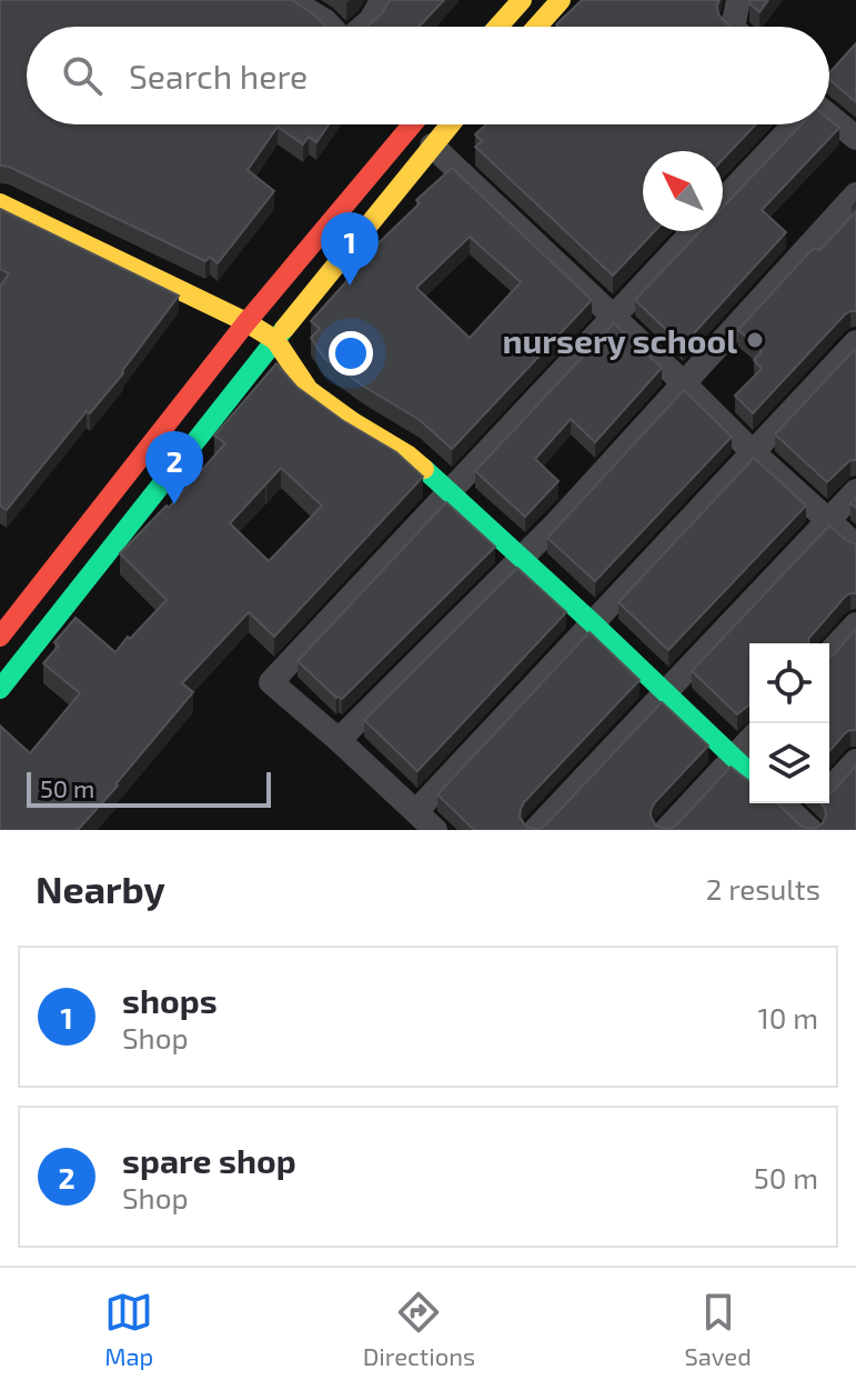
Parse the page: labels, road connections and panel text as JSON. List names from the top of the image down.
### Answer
{
  "places": ["nursery school"],
  "scale_bar": "50 m",
  "north": "top left",
  "page": {
    "search": "Search here",
    "pins": ["1", "2"],
    "scale": "50 m",
    "heading": ["Nearby", "2 results"],
    "list": [
      {
        "mark": "1",
        "name": "shops",
        "note": "Shop",
        "value": "10 m"
      },
      {
        "mark": "2",
        "name": "spare shop",
        "note": "Shop",
        "value": "50 m"
      }
    ],
    "nav": ["Map", "Directions", "Saved"]
  }
}
